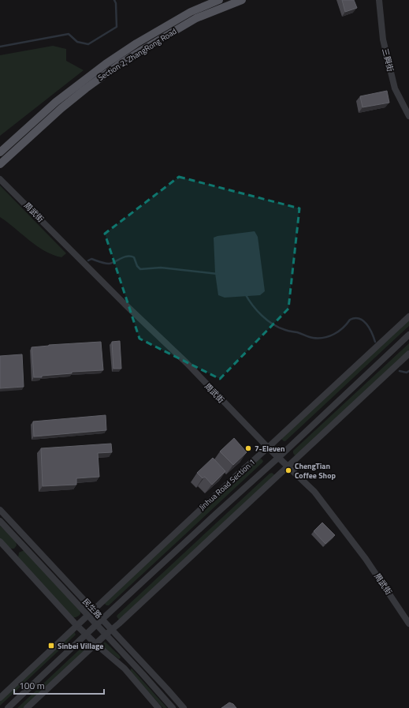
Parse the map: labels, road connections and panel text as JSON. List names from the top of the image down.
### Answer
{
  "streets": {
    "main road": ["Section 2, ZhangRong Road"],
    "street": [
      "三興街",
      "周武街",
      "Jinhua Road Section 1",
      "民生路"
    ]
  },
  "crossings": [
    ["周武街", "Jinhua Road Section 1"],
    ["Jinhua Road Section 1", "民生路"]
  ],
  "places": {
    "other": ["7-Eleven", "ChengTian Coffee Shop"],
    "transit": ["Sinbei Village"]
  },
  "scale_bar": "100 m"
}
